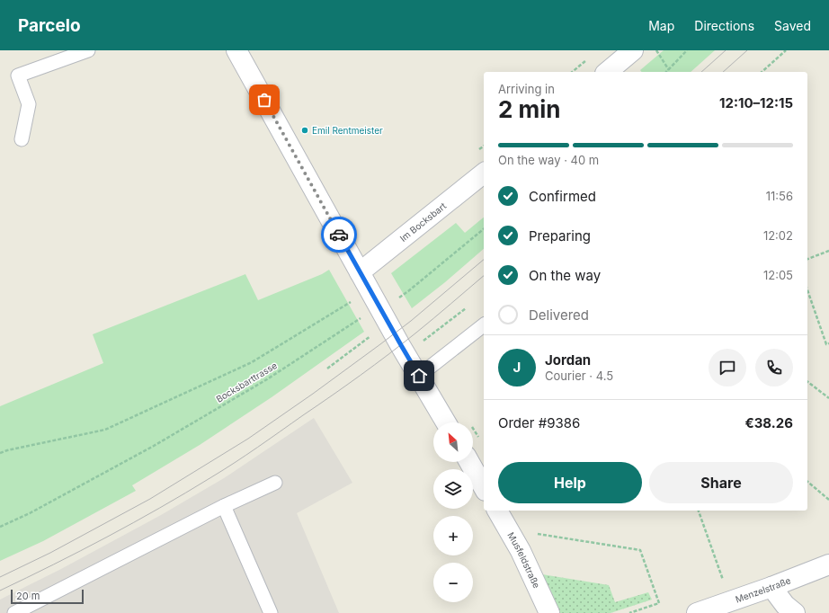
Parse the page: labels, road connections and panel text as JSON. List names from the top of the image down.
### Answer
{
  "streets": {
    "street": ["Im Bocksbart", "Musfeldstraße", "Menzelstraße"],
    "path": ["Bocksbarttrasse"]
  },
  "places": ["Emil Rentmeister"],
  "scale_bar": "20 m",
  "north": "top left",
  "page": {
    "header": "Parcelo",
    "nav": ["Map", "Directions", "Saved"],
    "heading": ["2 min", "Arriving in", "12:10–12:15"],
    "panel": [
      "Jordan",
      "Courier · 4.5",
      "Order #9386",
      "€38.26"
    ],
    "bar": "On the way · 40 m",
    "list": [
      ["Confirmed", "11:56"],
      ["Preparing", "12:02"],
      ["On the way", "12:05"],
      "Delivered"
    ],
    "round": "J",
    "map_buttons": ["+", "−"],
    "buttons": ["Help", "Share"],
    "scale": "20 m"
  }
}
